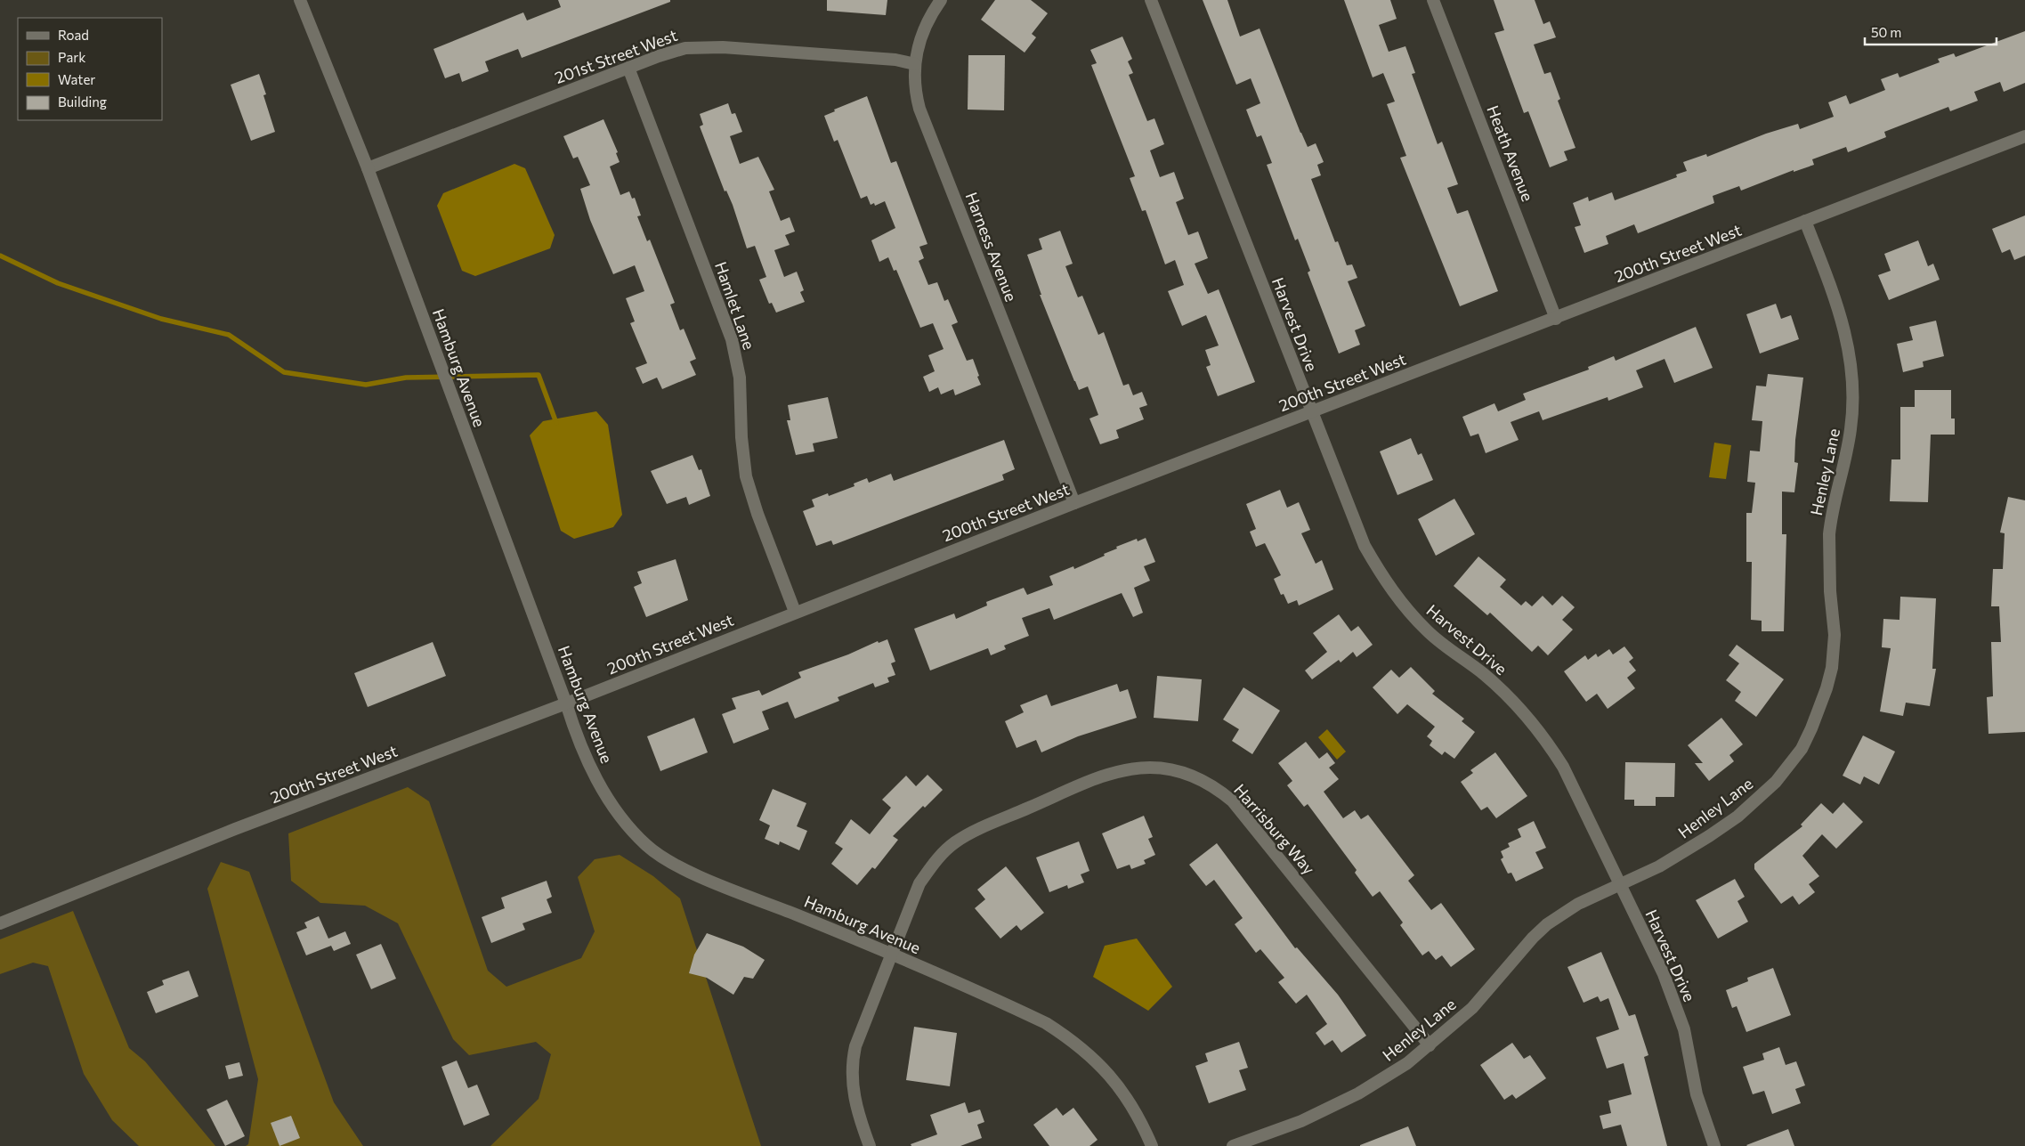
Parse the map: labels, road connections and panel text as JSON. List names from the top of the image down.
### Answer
{
  "streets": {
    "street": [
      "201st Street West",
      "Heath Avenue",
      "Harness Avenue",
      "200th Street West",
      "Hamlet Lane",
      "Harvest Drive",
      "Hamburg Avenue",
      "Henley Lane",
      "Harrisburg Way"
    ]
  },
  "crossings": [
    ["201st Street West", "Harness Avenue"],
    ["201st Street West", "Hamlet Lane"],
    ["201st Street West", "Hamburg Avenue"],
    ["Heath Avenue", "200th Street West"],
    ["Harness Avenue", "200th Street West"],
    ["200th Street West", "Hamlet Lane"],
    ["200th Street West", "Harvest Drive"],
    ["200th Street West", "Hamburg Avenue"],
    ["200th Street West", "Henley Lane"],
    ["Harvest Drive", "Henley Lane"],
    ["Hamburg Avenue", "Harrisburg Way"],
    ["Henley Lane", "Harrisburg Way"]
  ],
  "legend": [
    "Road",
    "Park",
    "Water",
    "Building"
  ],
  "scale_bar": "50 m"
}
